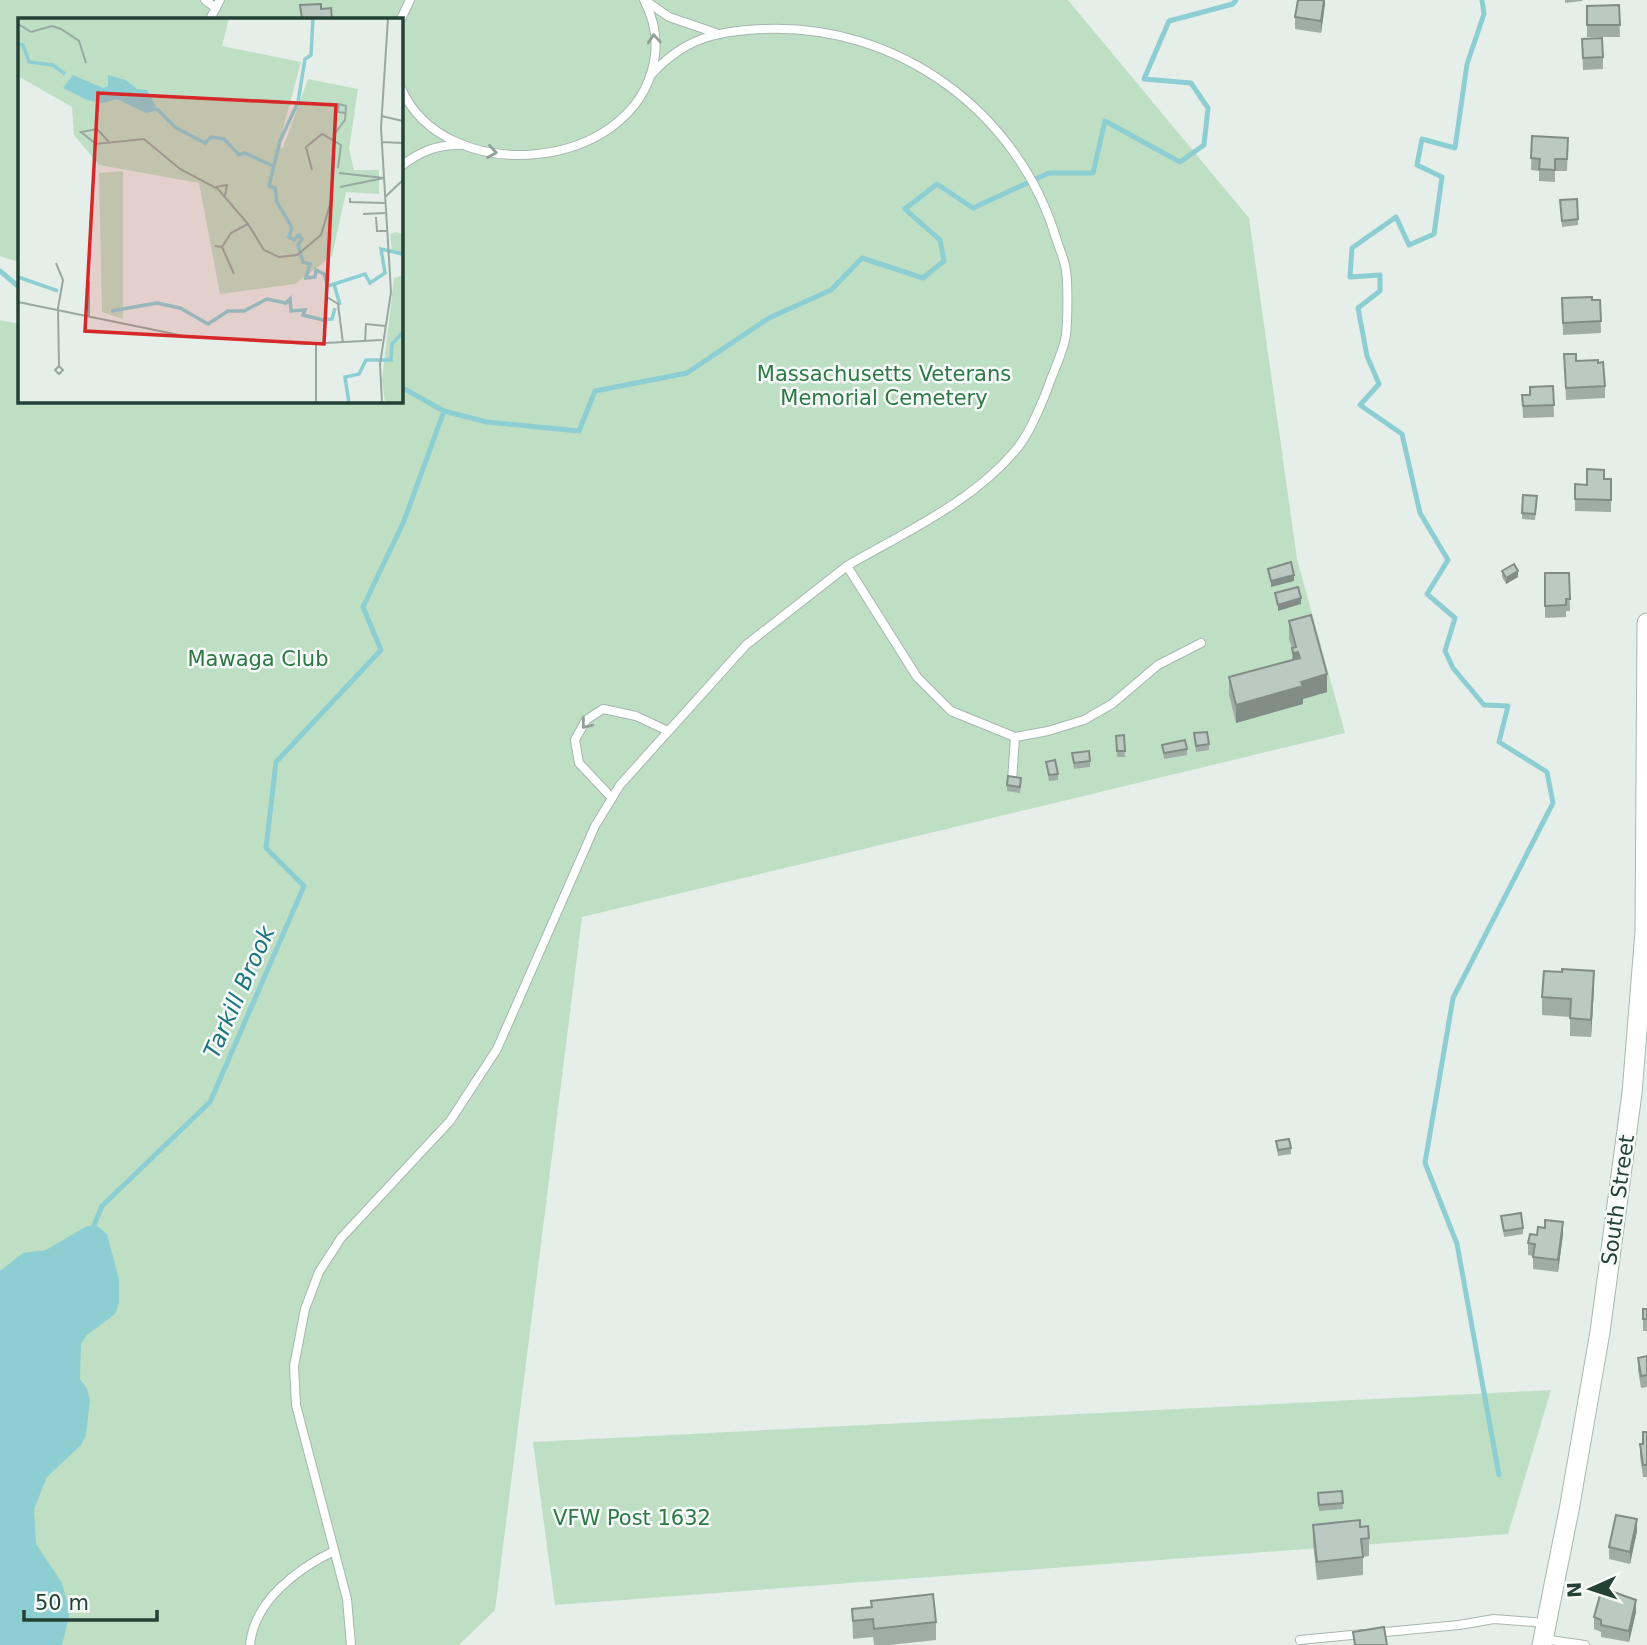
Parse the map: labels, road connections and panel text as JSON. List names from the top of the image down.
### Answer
{
  "streets": {
    "street": ["South Street"]
  },
  "water": ["Tarkill Brook"],
  "parks": ["Massachusetts Veterans Memorial Cemetery", "Mawaga Club", "VFW Post 1632"],
  "scale_bar": "50 m",
  "north": "left"
}
